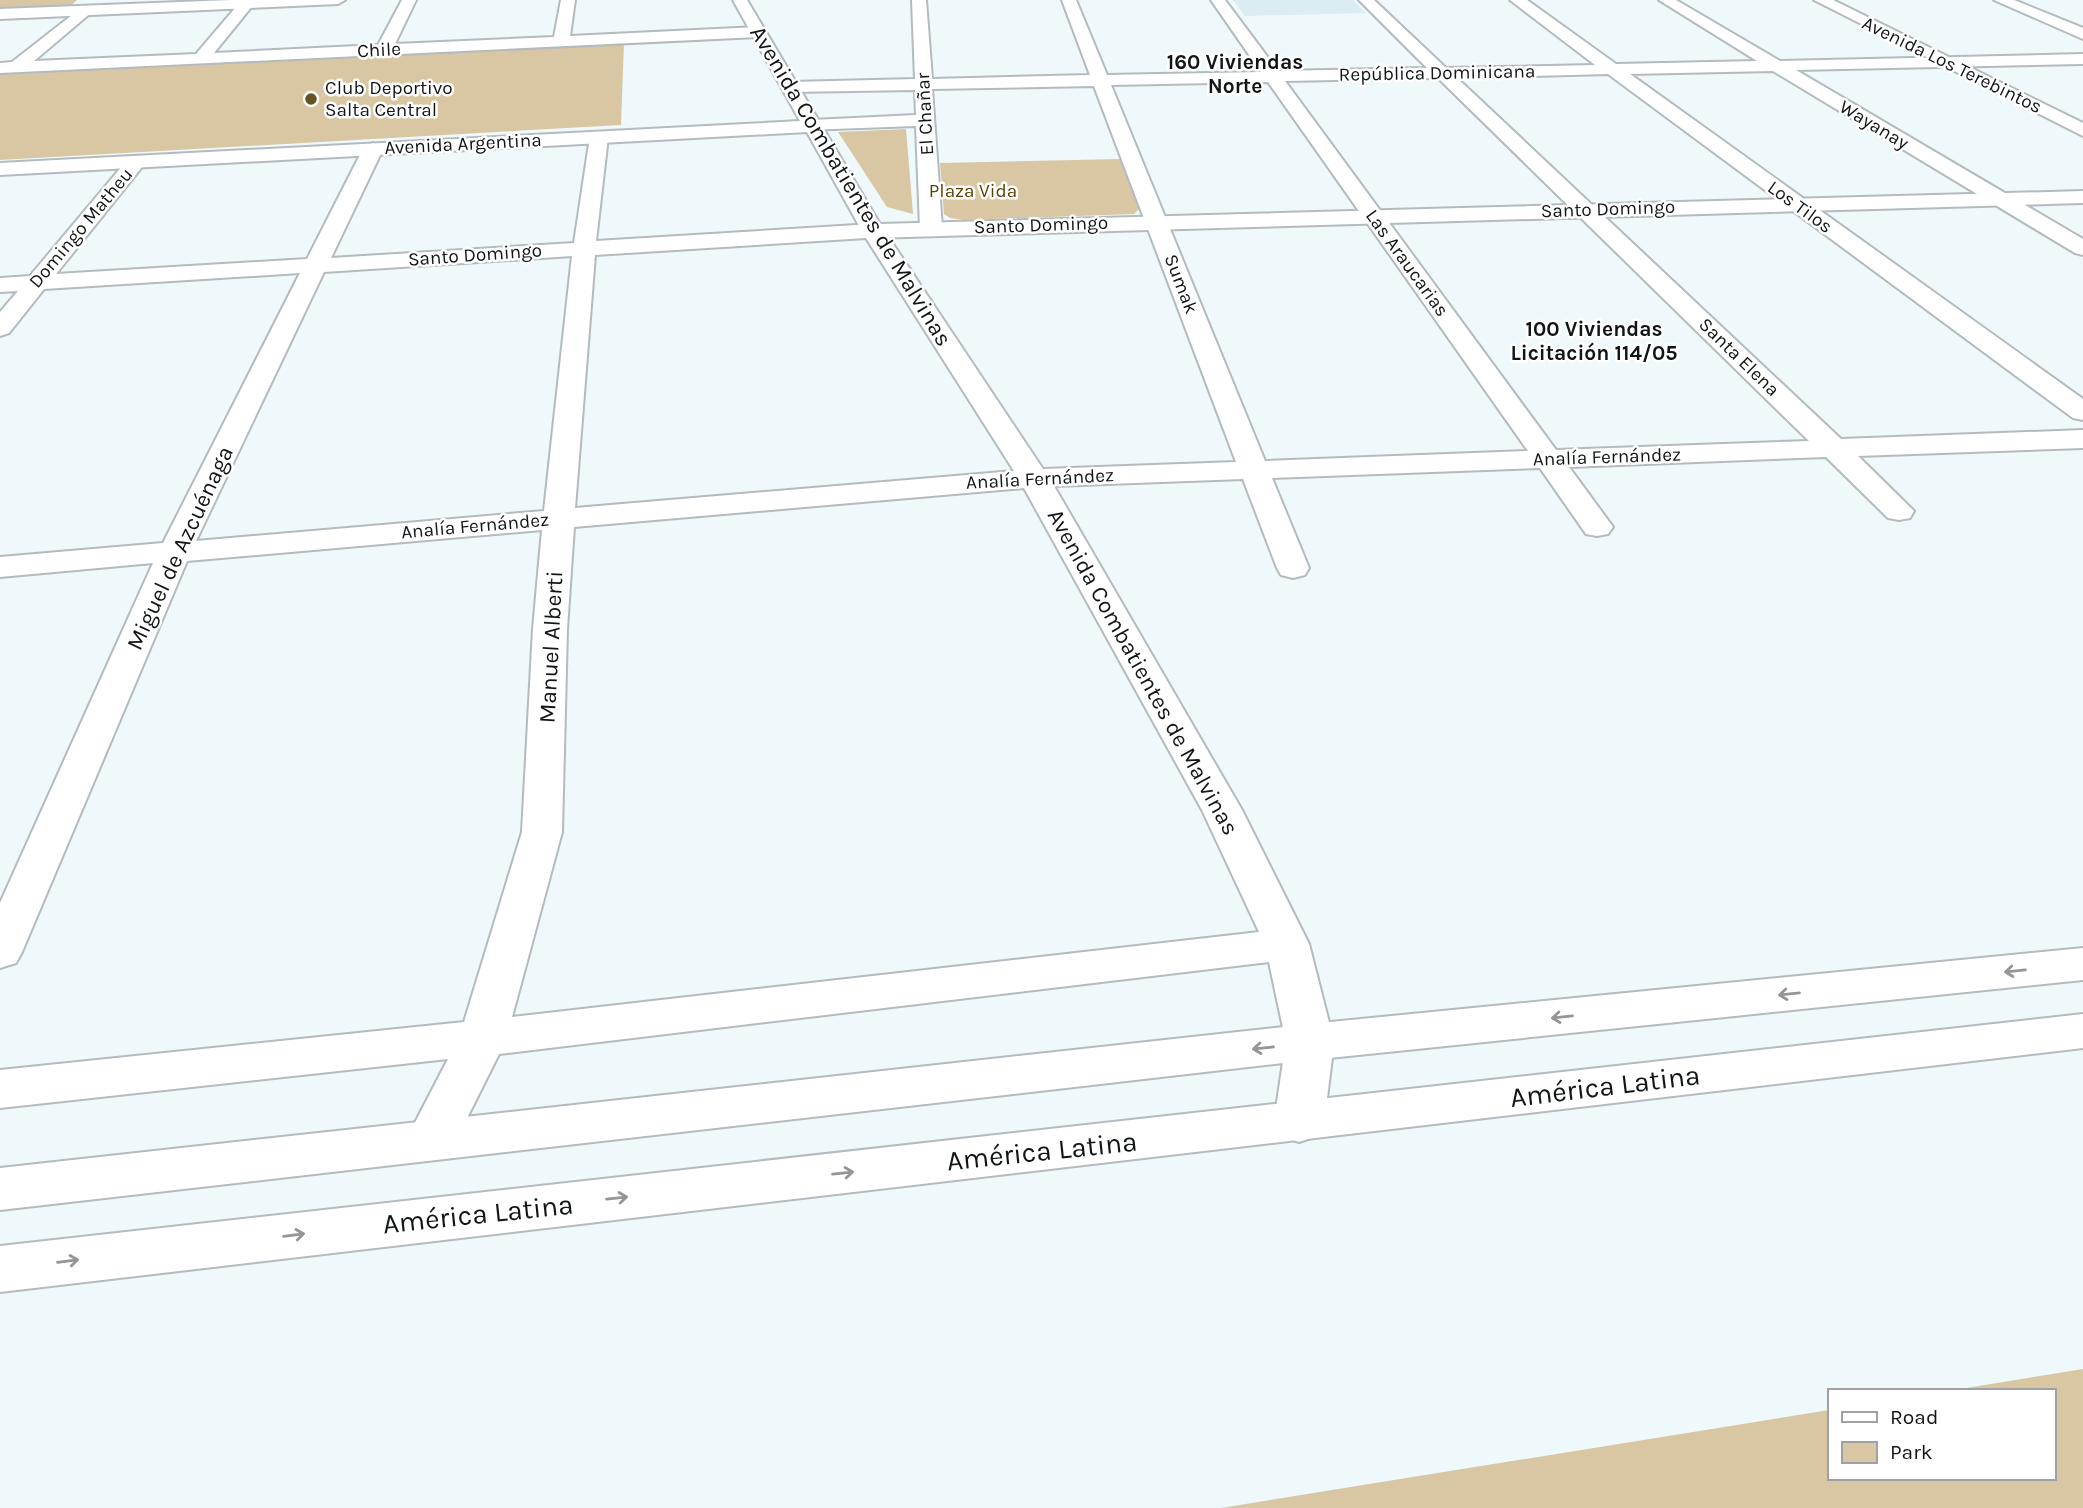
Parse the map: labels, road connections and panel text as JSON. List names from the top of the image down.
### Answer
{
  "streets": {
    "street": [
      "Chile",
      "Avenida Los Terebintos",
      "República Dominicana",
      "El Chañar",
      "Wayanay",
      "Avenida Argentina",
      "Avenida Combatientes de Malvinas",
      "Los Tilos",
      "Santo Domingo",
      "Domingo Matheu",
      "Las Araucarias",
      "Sumak",
      "Santa Elena",
      "Analía Fernández",
      "Miguel de Azcuénaga",
      "Manuel Alberti",
      "América Latina"
    ]
  },
  "crossings": [
    ["Chile", "Avenida Combatientes de Malvinas"],
    ["Avenida Los Terebintos", "República Dominicana"],
    ["República Dominicana", "El Chañar"],
    ["República Dominicana", "Wayanay"],
    ["República Dominicana", "Avenida Combatientes de Malvinas"],
    ["República Dominicana", "Los Tilos"],
    ["República Dominicana", "Las Araucarias"],
    ["República Dominicana", "Sumak"],
    ["República Dominicana", "Santa Elena"],
    ["El Chañar", "Avenida Argentina"],
    ["El Chañar", "Santo Domingo"],
    ["Wayanay", "Santo Domingo"],
    ["Avenida Argentina", "Avenida Combatientes de Malvinas"],
    ["Avenida Argentina", "Domingo Matheu"],
    ["Avenida Argentina", "Miguel de Azcuénaga"],
    ["Avenida Argentina", "Manuel Alberti"],
    ["Avenida Combatientes de Malvinas", "Santo Domingo"],
    ["Avenida Combatientes de Malvinas", "Analía Fernández"],
    ["Avenida Combatientes de Malvinas", "América Latina"],
    ["Los Tilos", "Santo Domingo"],
    ["Santo Domingo", "Domingo Matheu"],
    ["Santo Domingo", "Las Araucarias"],
    ["Santo Domingo", "Sumak"],
    ["Santo Domingo", "Santa Elena"],
    ["Santo Domingo", "Miguel de Azcuénaga"],
    ["Santo Domingo", "Manuel Alberti"],
    ["Las Araucarias", "Analía Fernández"],
    ["Sumak", "Analía Fernández"],
    ["Santa Elena", "Analía Fernández"],
    ["Analía Fernández", "Miguel de Azcuénaga"],
    ["Analía Fernández", "Manuel Alberti"]
  ],
  "districts": ["160 Viviendas Norte", "100 Viviendas Licitación 114/05"],
  "parks": ["Plaza Vida"],
  "places": ["Club Deportivo Salta Central"],
  "legend": ["Road", "Park"]
}
